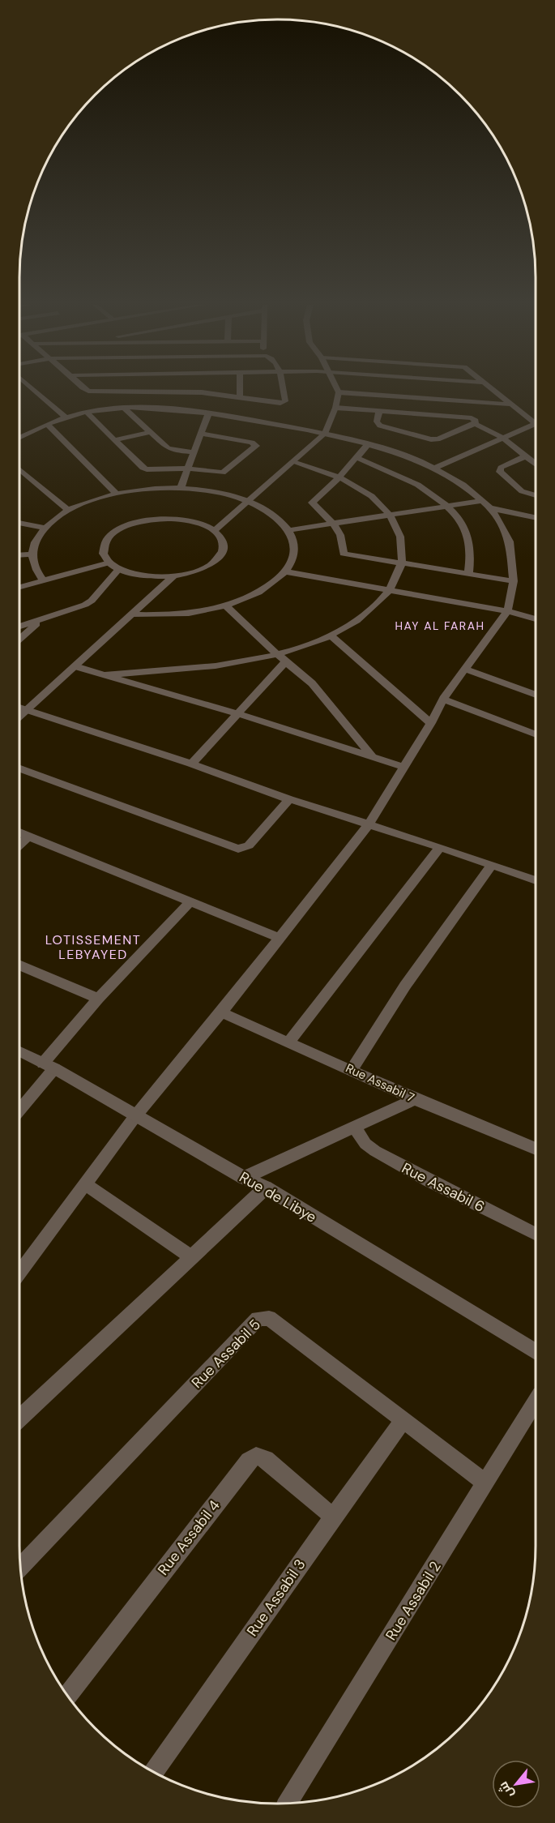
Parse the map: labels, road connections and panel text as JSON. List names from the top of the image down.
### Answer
{
  "streets": {
    "street": [
      "Rue Assabil 7",
      "Rue Assabil 6",
      "Rue de Libye",
      "Rue Assabil 5",
      "Rue Assabil 4",
      "Rue Assabil 3",
      "Rue Assabil 2"
    ]
  },
  "crossings": [
    ["Rue Assabil 5", "Rue Assabil 3"],
    ["Rue Assabil 5", "Rue Assabil 2"],
    ["Rue Assabil 4", "Rue Assabil 3"]
  ],
  "districts": ["HAY AL FARAH", "LOTISSEMENT LEBYAYED"],
  "north": "bottom left"
}
